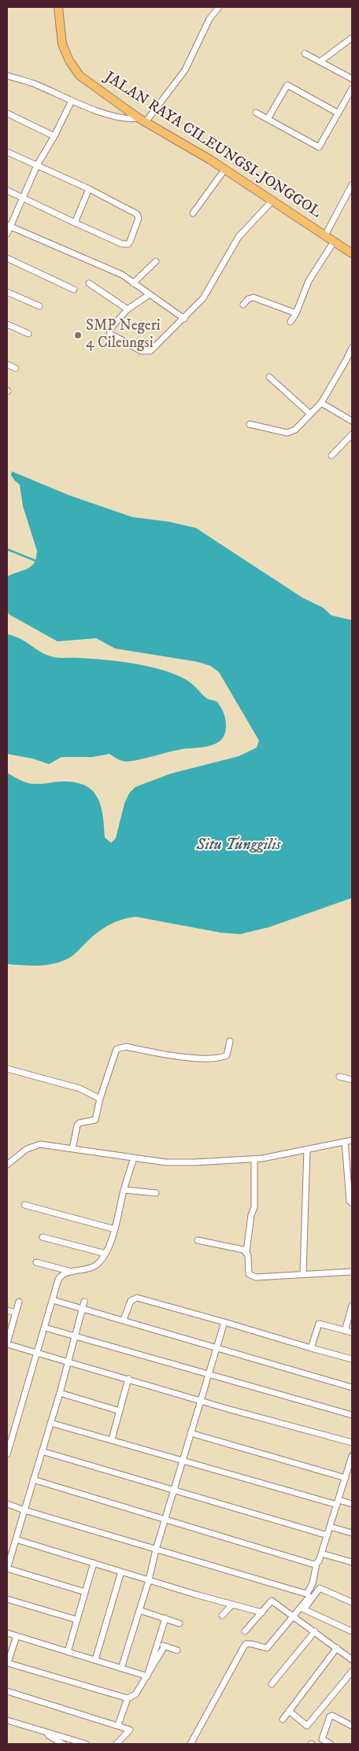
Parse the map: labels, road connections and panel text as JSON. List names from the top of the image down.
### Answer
{
  "streets": {
    "main road": ["JALAN RAYA CILEUNGSI-JONGGOL"]
  },
  "water": ["Situ Tunggilis"],
  "places": ["SMP Negeri 4 Cileungsi"]
}
